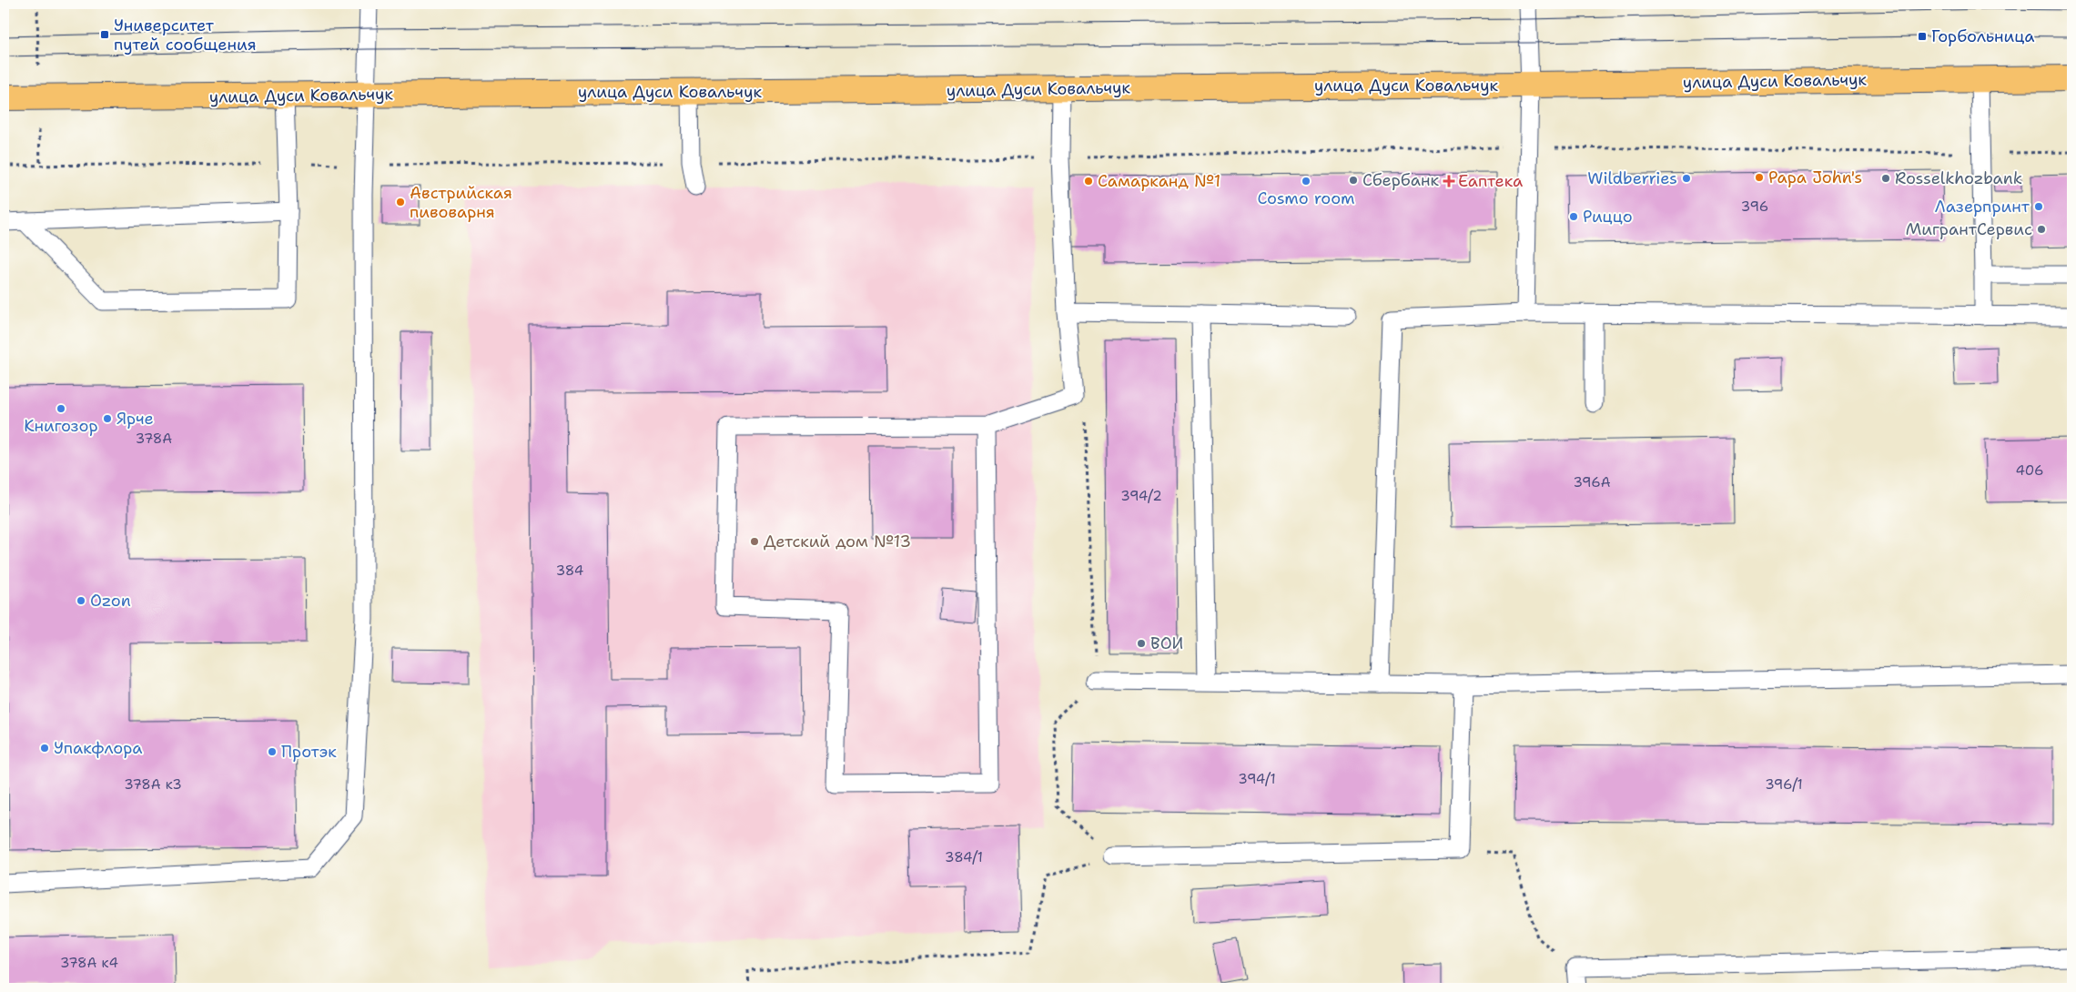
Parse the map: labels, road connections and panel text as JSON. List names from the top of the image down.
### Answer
{
  "streets": {
    "main road": ["улица Дуси Ковальчук"]
  },
  "places": {
    "transit": ["Университет путей сообщения", "Горбольница"],
    "other": [
      "Papa John's",
      "Wildberries",
      "Rosselkhozbank",
      "Сбербанк",
      "Самарканд №1",
      "Cosmo room",
      "Австрийская пивоварня",
      "Лазерпринт",
      "Риццо",
      "МигрантСервис",
      "Книгозор",
      "Ярче",
      "Детский дом №13",
      "Ozon",
      "ВОИ",
      "Упакфлора",
      "Протэк"
    ],
    "health": ["Еаптека"]
  },
  "house_numbers": [
    "396",
    "378А",
    "406",
    "396А",
    "394/2",
    "384",
    "394/1",
    "378А к3",
    "396/1",
    "384/1",
    "378А к4"
  ]
}
